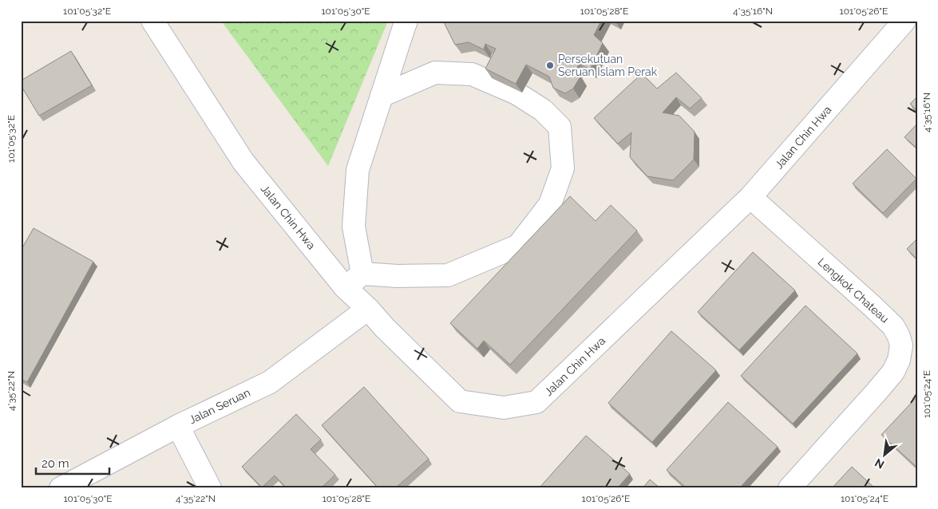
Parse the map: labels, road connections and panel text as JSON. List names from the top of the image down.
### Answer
{
  "streets": {
    "street": ["Jalan Chin Hwa", "Lengkok Chateau", "Jalan Seruan"]
  },
  "crossings": [
    ["Jalan Chin Hwa", "Lengkok Chateau"],
    ["Jalan Chin Hwa", "Jalan Seruan"]
  ],
  "places": ["Persekutuan Seruan Islam Perak"],
  "scale_bar": "20 m",
  "north": "bottom left",
  "coordinates": [
    "101°05'32\"E",
    "101°05'30\"E",
    "101°05'28\"E",
    "4°35'16\"N",
    "101°05'26\"E",
    "4°35'22\"N",
    "101°05'24\"E"
  ]
}
